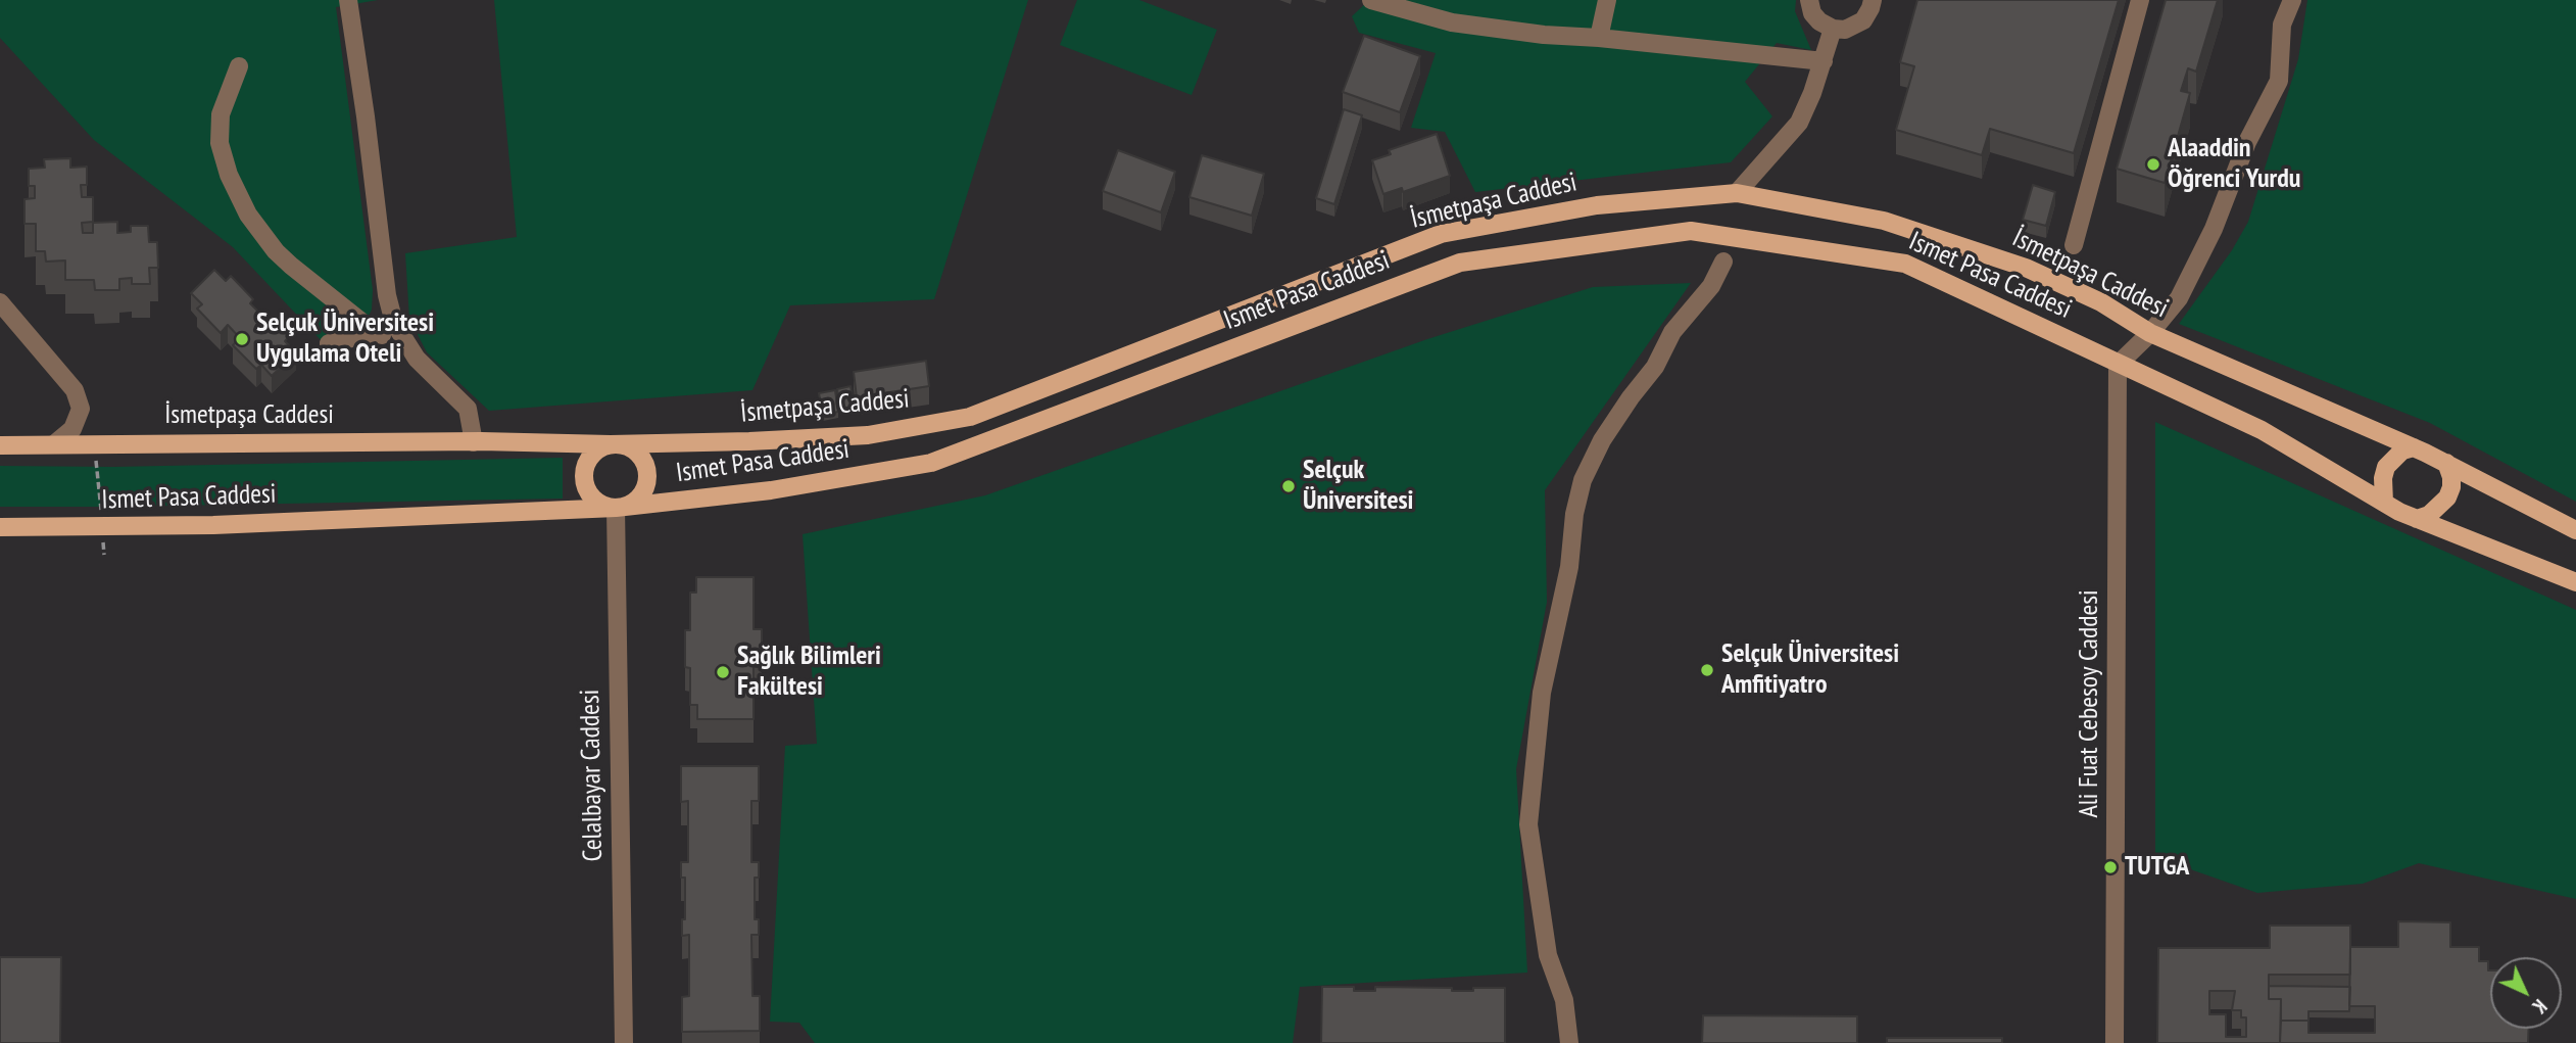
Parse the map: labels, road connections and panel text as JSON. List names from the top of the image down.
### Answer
{
  "streets": {
    "main road": ["İsmetpaşa Caddesi", "Ismet Pasa Caddesi"],
    "street": ["Ali Fuat Cebesoy Caddesi", "Celalbayar Caddesi"]
  },
  "crossings": [
    ["İsmetpaşa Caddesi", "Ismet Pasa Caddesi"],
    ["İsmetpaşa Caddesi", "Celalbayar Caddesi"],
    ["Ismet Pasa Caddesi", "Ali Fuat Cebesoy Caddesi"],
    ["Ismet Pasa Caddesi", "Celalbayar Caddesi"]
  ],
  "places": [
    "Alaaddin Öğrenci Yurdu",
    "Selçuk Üniversitesi Uygulama Oteli",
    "Selçuk Üniversitesi",
    "Selçuk Üniversitesi Amfitiyatro",
    "Sağlık Bilimleri Fakültesi",
    "TUTGA"
  ],
  "north": "bottom right"
}
